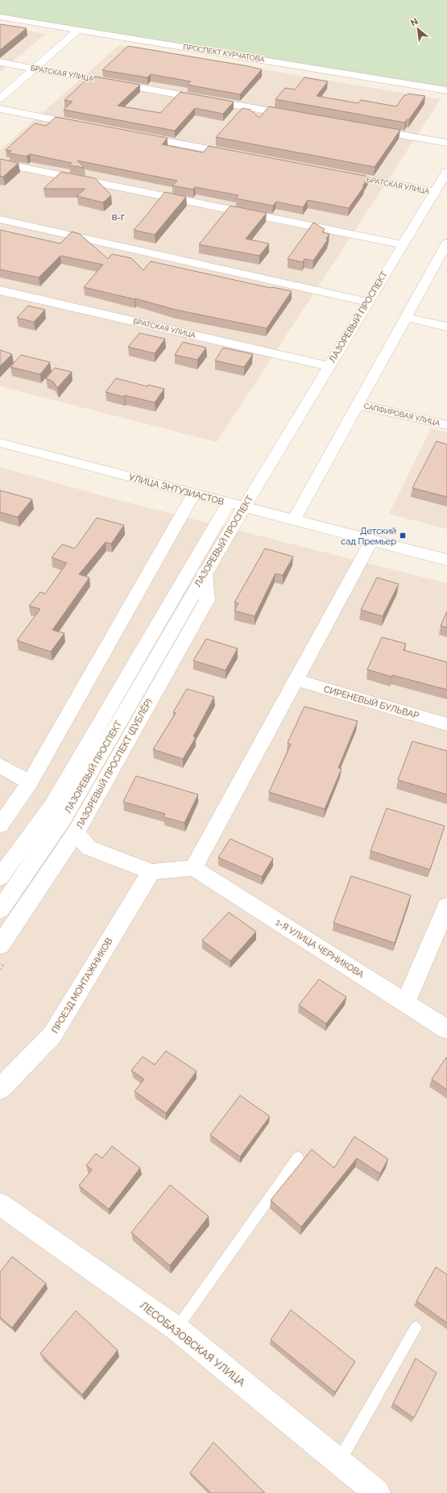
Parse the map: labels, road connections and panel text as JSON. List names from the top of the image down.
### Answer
{
  "streets": {
    "street": [
      "ПРОСПЕКТ КУРЧАТОВА",
      "БРАТСКАЯ УЛИЦА",
      "ЛАЗОРЕВЫЙ ПРОСПЕКТ",
      "САПФИРОВАЯ УЛИЦА",
      "УЛИЦА ЭНТУЗИАСТОВ",
      "СИРЕНЕВЫЙ БУЛЬВАР",
      "ЛАЗОРЕВЫЙ ПРОСПЕКТ (ДУБЛЁР)",
      "1-Я УЛИЦА ЧЕРНИКОВА",
      "ПРОЕЗД МОНТАЖНИКОВ",
      "ЛЕСОБАЗОВСКАЯ УЛИЦА"
    ]
  },
  "crossings": [
    ["БРАТСКАЯ УЛИЦА", "ЛАЗОРЕВЫЙ ПРОСПЕКТ"],
    ["ЛАЗОРЕВЫЙ ПРОСПЕКТ", "УЛИЦА ЭНТУЗИАСТОВ"],
    ["ЛАЗОРЕВЫЙ ПРОСПЕКТ", "ЛАЗОРЕВЫЙ ПРОСПЕКТ (ДУБЛЁР)"]
  ],
  "districts": ["В-Г"],
  "places": {
    "transit": ["Детский сад Премьер"]
  },
  "north": "top left"
}
